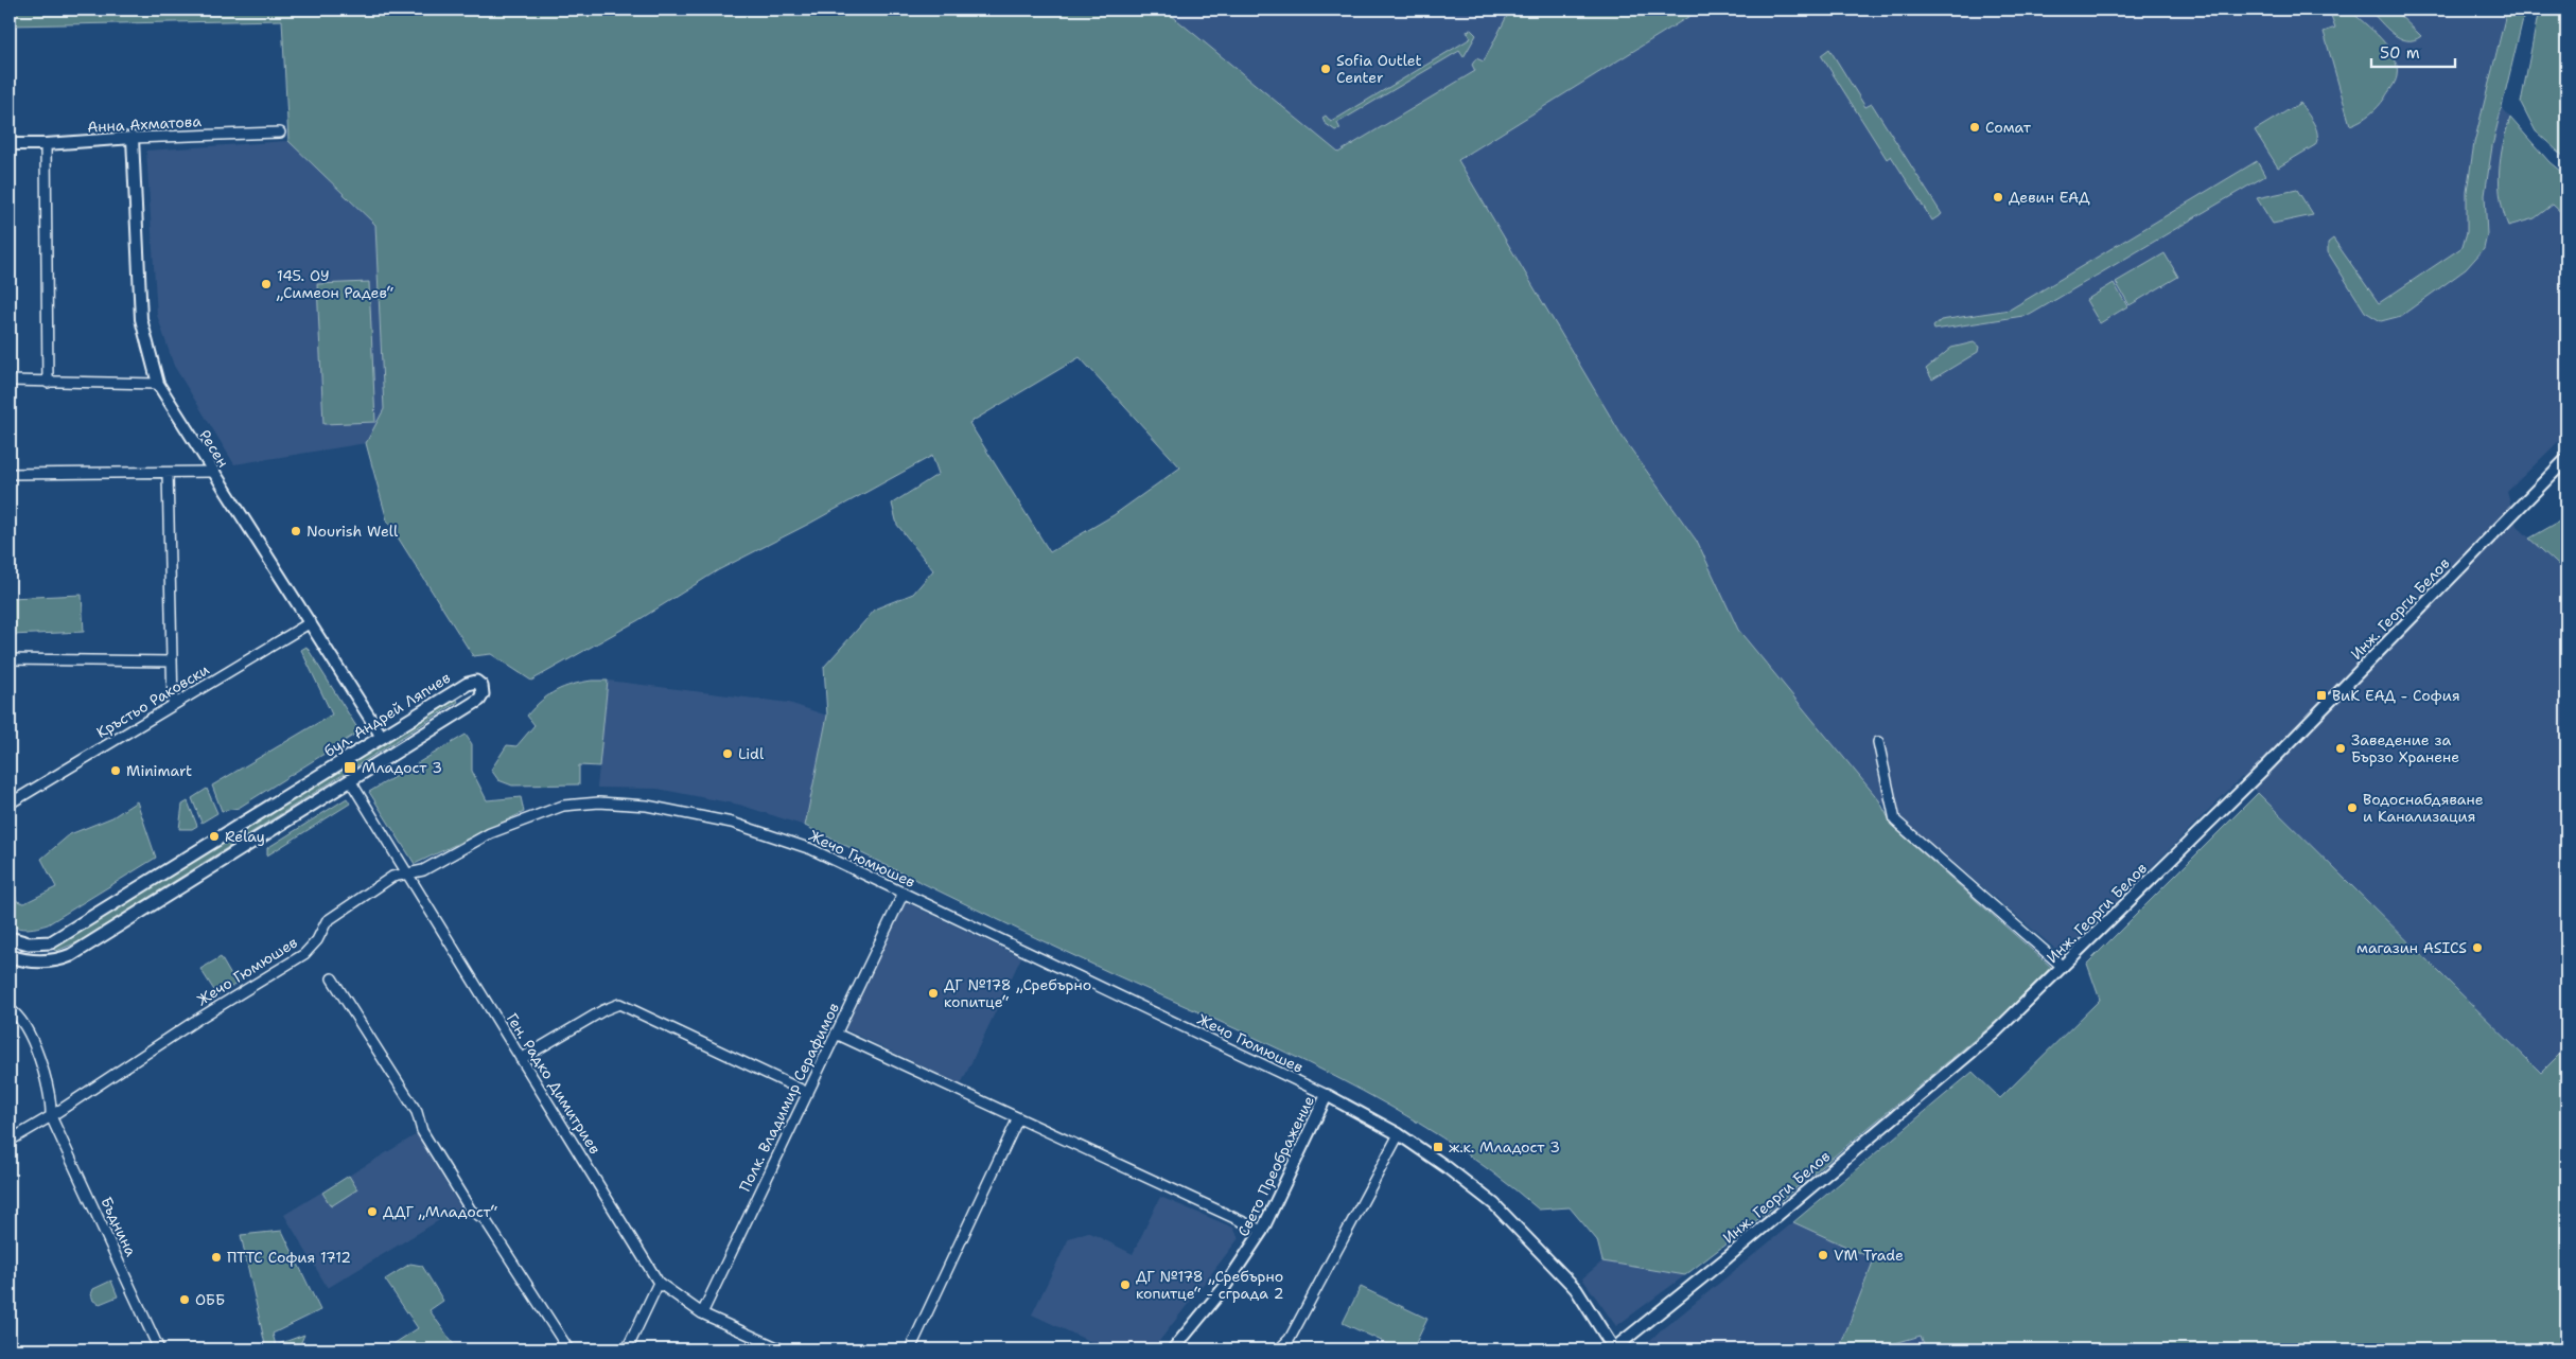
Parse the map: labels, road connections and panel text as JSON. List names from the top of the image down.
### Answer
{
  "streets": {
    "main road": ["бул. Андрей Ляпчев"],
    "street": [
      "Анна Ахматова",
      "Ресен",
      "Инж. Георги Белов",
      "Кръстьо Раковски",
      "Жечо Гюмюшев",
      "Ген. Радко Димитриев",
      "Полк. Владимир Серафимов",
      "Свето Преображение",
      "Бъднина"
    ]
  },
  "crossings": [
    ["Анна Ахматова", "Ресен"],
    ["Ресен", "Кръстьо Раковски"],
    ["Ресен", "бул. Андрей Ляпчев"],
    ["Инж. Георги Белов", "Жечо Гюмюшев"],
    ["бул. Андрей Ляпчев", "Ген. Радко Димитриев"],
    ["Жечо Гюмюшев", "Ген. Радко Димитриев"],
    ["Жечо Гюмюшев", "Полк. Владимир Серафимов"],
    ["Жечо Гюмюшев", "Свето Преображение"],
    ["Жечо Гюмюшев", "Бъднина"],
    ["Ген. Радко Димитриев", "Полк. Владимир Серафимов"]
  ],
  "places": {
    "other": [
      "Sofia Outlet Center",
      "Сомат",
      "Девин ЕАД",
      "145. ОУ „Симеон Радев“",
      "Nourish Well",
      "Заведение за Бързо Хранене",
      "Lidl",
      "Minimart",
      "Водоснабдяване и Канализация",
      "Relay",
      "магазин ASICS",
      "ДГ №178 „Сребърно копитце“",
      "ДДГ „Младост“",
      "VM Trade",
      "ПТТС София 1712",
      "ДГ №178 „Сребърно копитце“ - сграда 2",
      "ОББ"
    ],
    "transit": ["ВиК ЕАД - София", "Младост 3", "ж.к. Младост 3"]
  },
  "scale_bar": "50 m"
}
